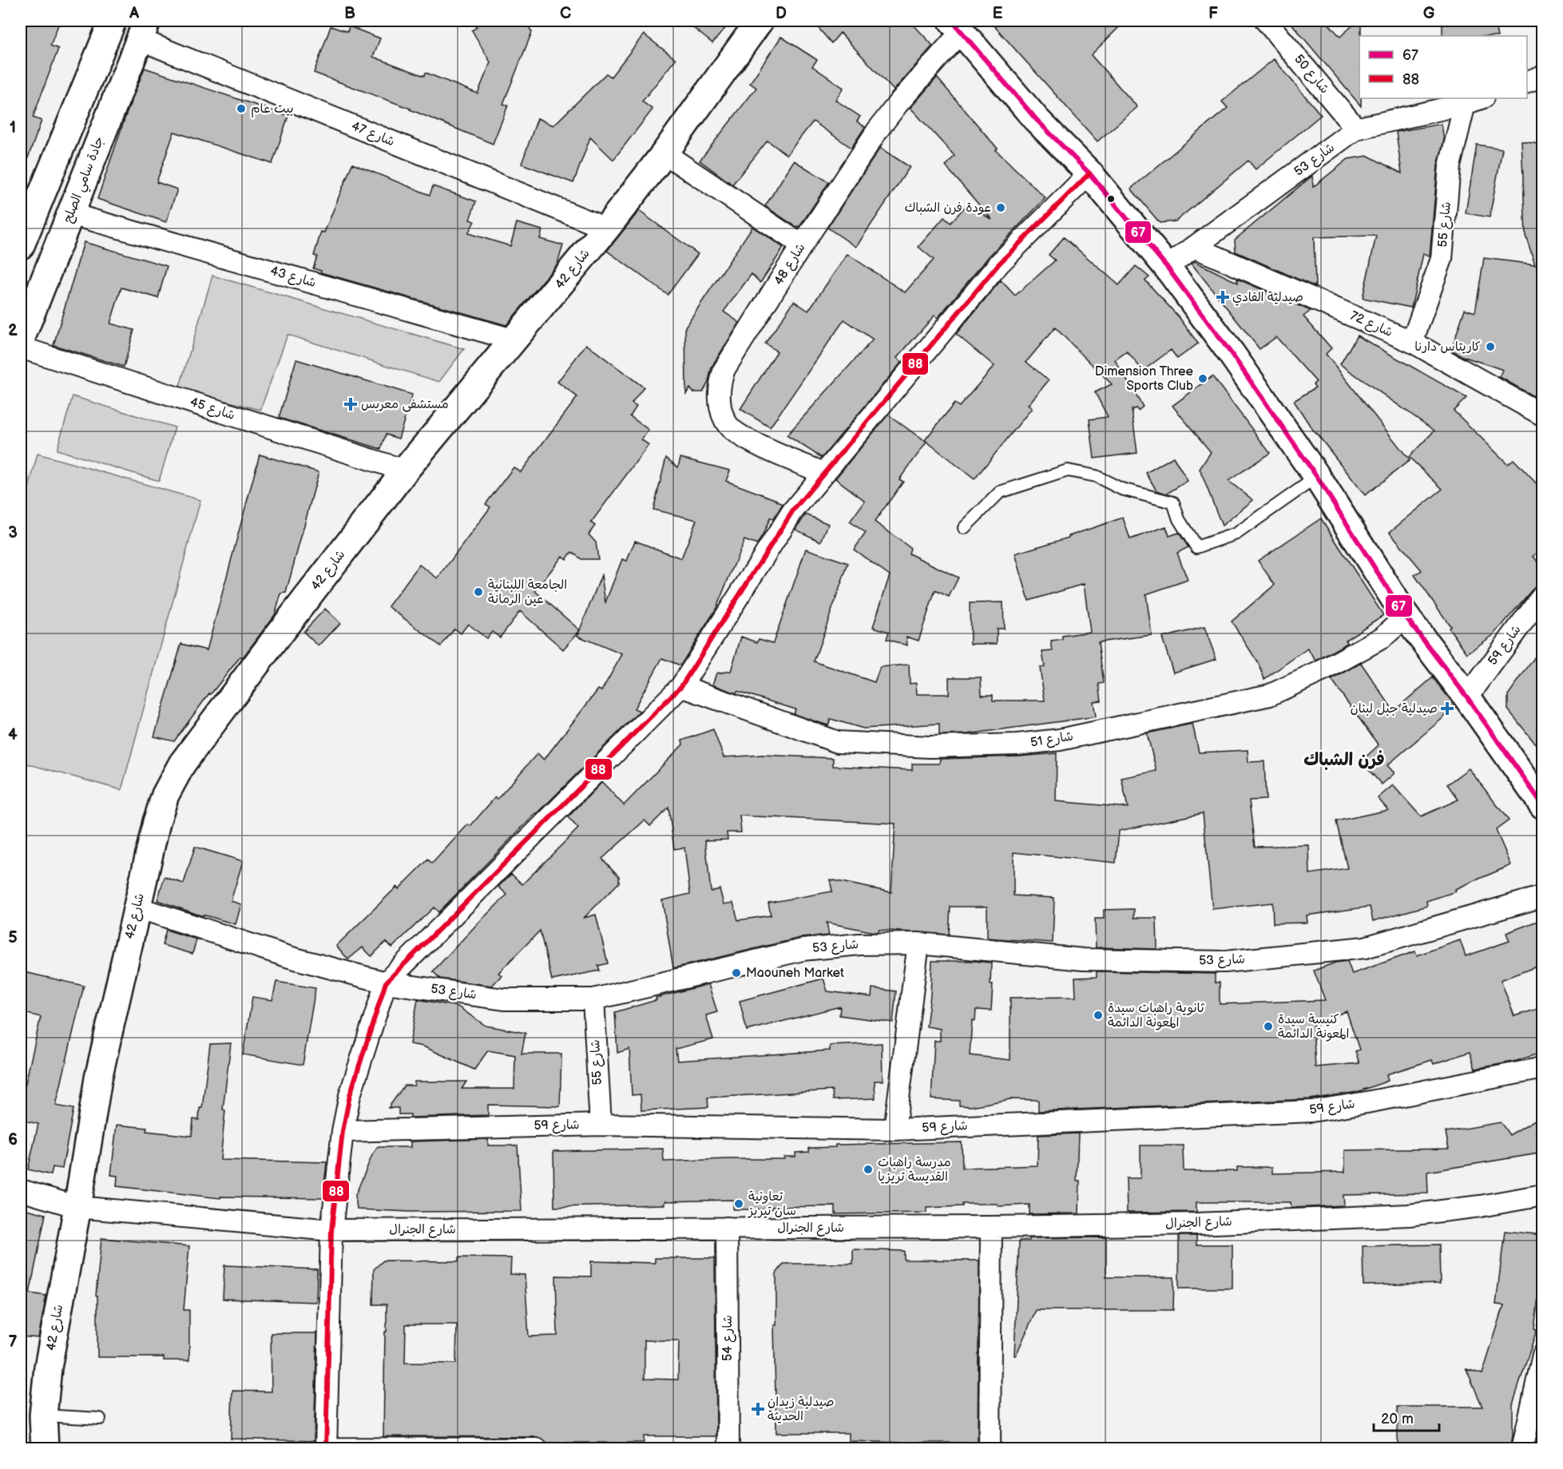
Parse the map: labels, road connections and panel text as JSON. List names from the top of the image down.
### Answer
{
  "streets": {
    "main road": ["جادة سامي الصلح", "شارع 42"],
    "street": [
      "شارع 50",
      "شارع 47",
      "شارع 53",
      "شارع 55",
      "شارع 48",
      "شارع 43",
      "شارع 72",
      "شارع 45",
      "شارع 59",
      "شارع 51",
      "شارع الجنرال",
      "شارع 54"
    ]
  },
  "crossings": [
    ["شارع 50", "شارع 53"],
    ["شارع 47", "جادة سامي الصلح"],
    ["شارع 47", "شارع 42"],
    ["شارع 53", "شارع 55"],
    ["شارع 53", "شارع 42"],
    ["شارع 53", "شارع 72"],
    ["جادة سامي الصلح", "شارع 43"],
    ["شارع 55", "شارع 72"],
    ["شارع 55", "شارع 59"],
    ["شارع 42", "شارع 43"],
    ["شارع 42", "شارع 45"],
    ["شارع 42", "شارع الجنرال"],
    ["شارع الجنرال", "شارع 54"]
  ],
  "districts": ["فرن الشباك"],
  "places": {
    "other": [
      "بيت عام",
      "عودة فرن الشباك",
      "كاريتاس دارنا",
      "Dimension Three Sports Club",
      "الجامعة اللبنانية عين الرمانة",
      "Maouneh Market",
      "ثانوية راهبات سيدة المعونة الدائمة",
      "كنيسة سيدة المعونة الدائمة",
      "مدرسة راهبات القديسة تريزيا",
      "تعاونية سان تيريز"
    ],
    "health": [
      "صيدلية الفادي",
      "مستشفى معربس",
      "صيدلية جبل لبنان",
      "صيدلية زيدان الحديثة"
    ]
  },
  "lines": ["transit line 67", "transit line 88"],
  "legend": ["67", "88"],
  "scale_bar": "20 m",
  "grid": {
    "columns": [
      "A",
      "B",
      "C",
      "D",
      "E",
      "F",
      "G"
    ],
    "rows": [
      "1",
      "2",
      "3",
      "4",
      "5",
      "6",
      "7"
    ]
  }
}
